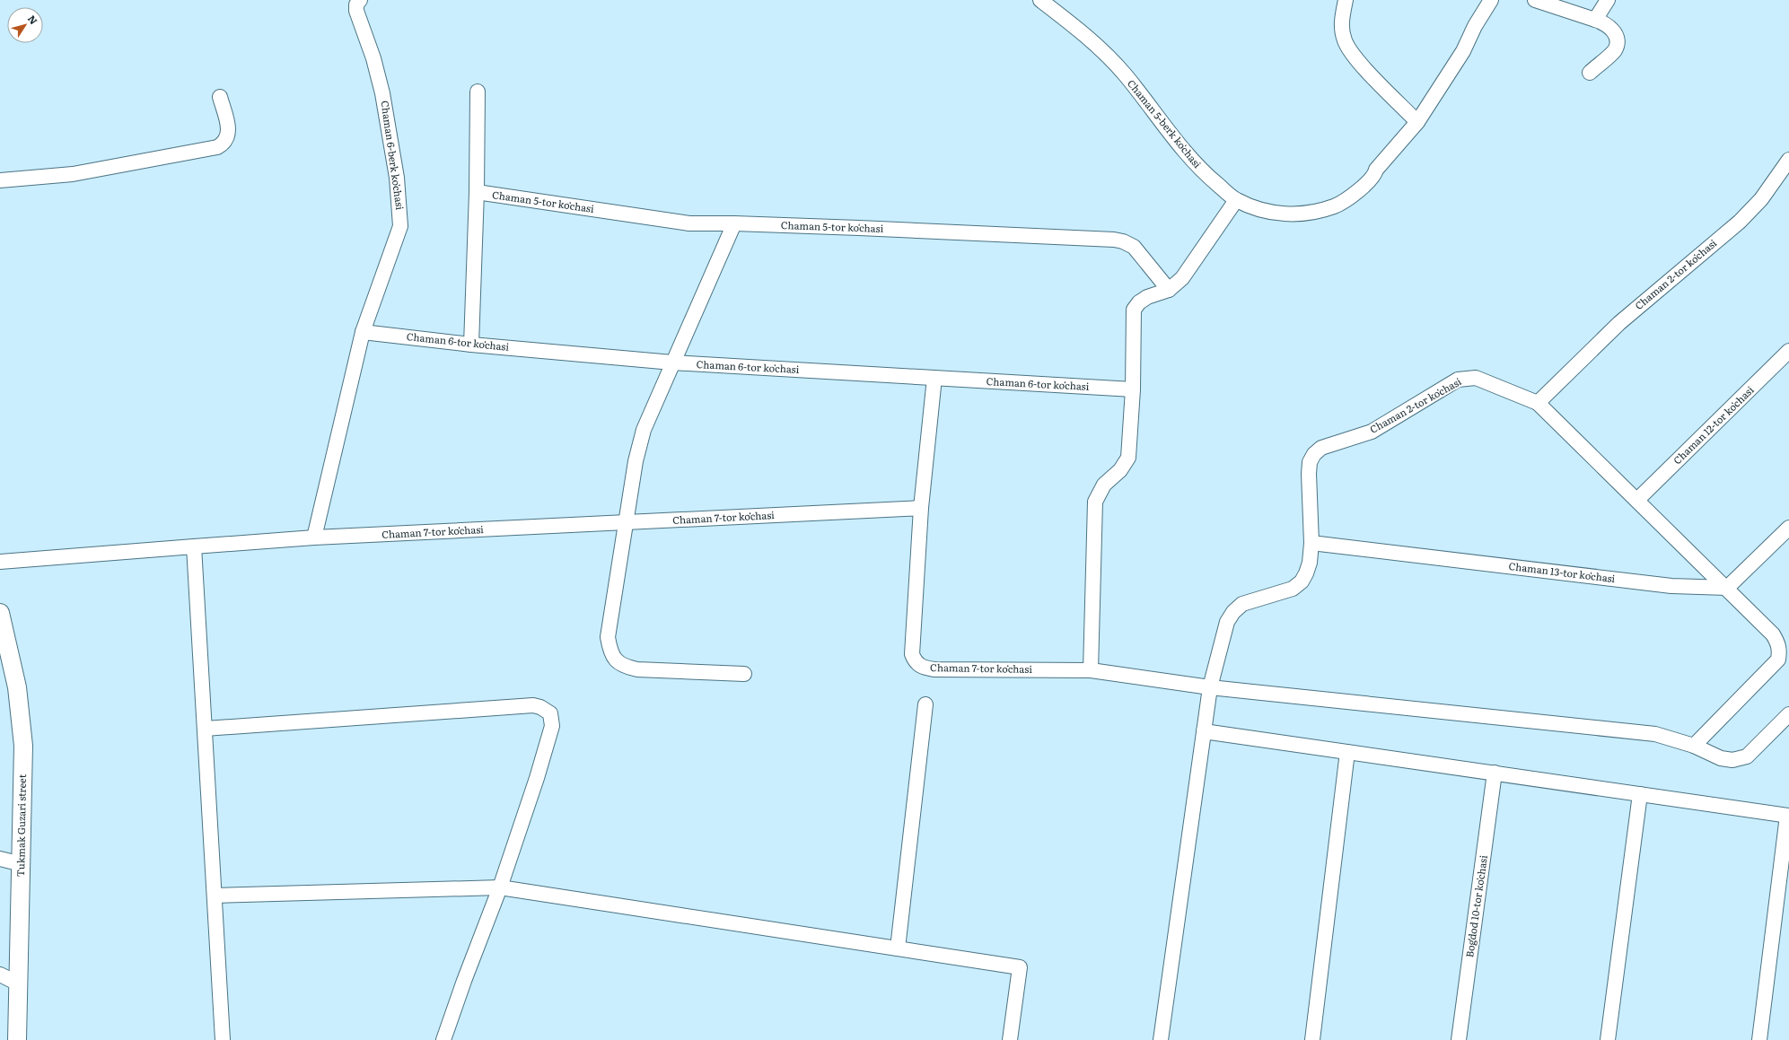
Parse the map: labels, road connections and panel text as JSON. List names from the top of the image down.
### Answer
{
  "streets": {
    "street": [
      "Chaman 5-berk koʻchasi",
      "Chaman 6-berk koʻchasi",
      "Chaman 5-tor koʻchasi",
      "Chaman 2-tor koʻchasi",
      "Chaman 6-tor koʻchasi",
      "Chaman 12-tor koʻchasi",
      "Chaman 7-tor koʻchasi",
      "Chaman 13-tor koʻchasi",
      "Tukmak Guzari street",
      "Bogʻdod 10-tor koʻchasi"
    ]
  },
  "crossings": [
    ["Chaman 6-berk koʻchasi", "Chaman 6-tor koʻchasi"],
    ["Chaman 6-berk koʻchasi", "Chaman 7-tor koʻchasi"],
    ["Chaman 2-tor koʻchasi", "Chaman 7-tor koʻchasi"],
    ["Chaman 2-tor koʻchasi", "Chaman 13-tor koʻchasi"]
  ],
  "north": "top right"
}
